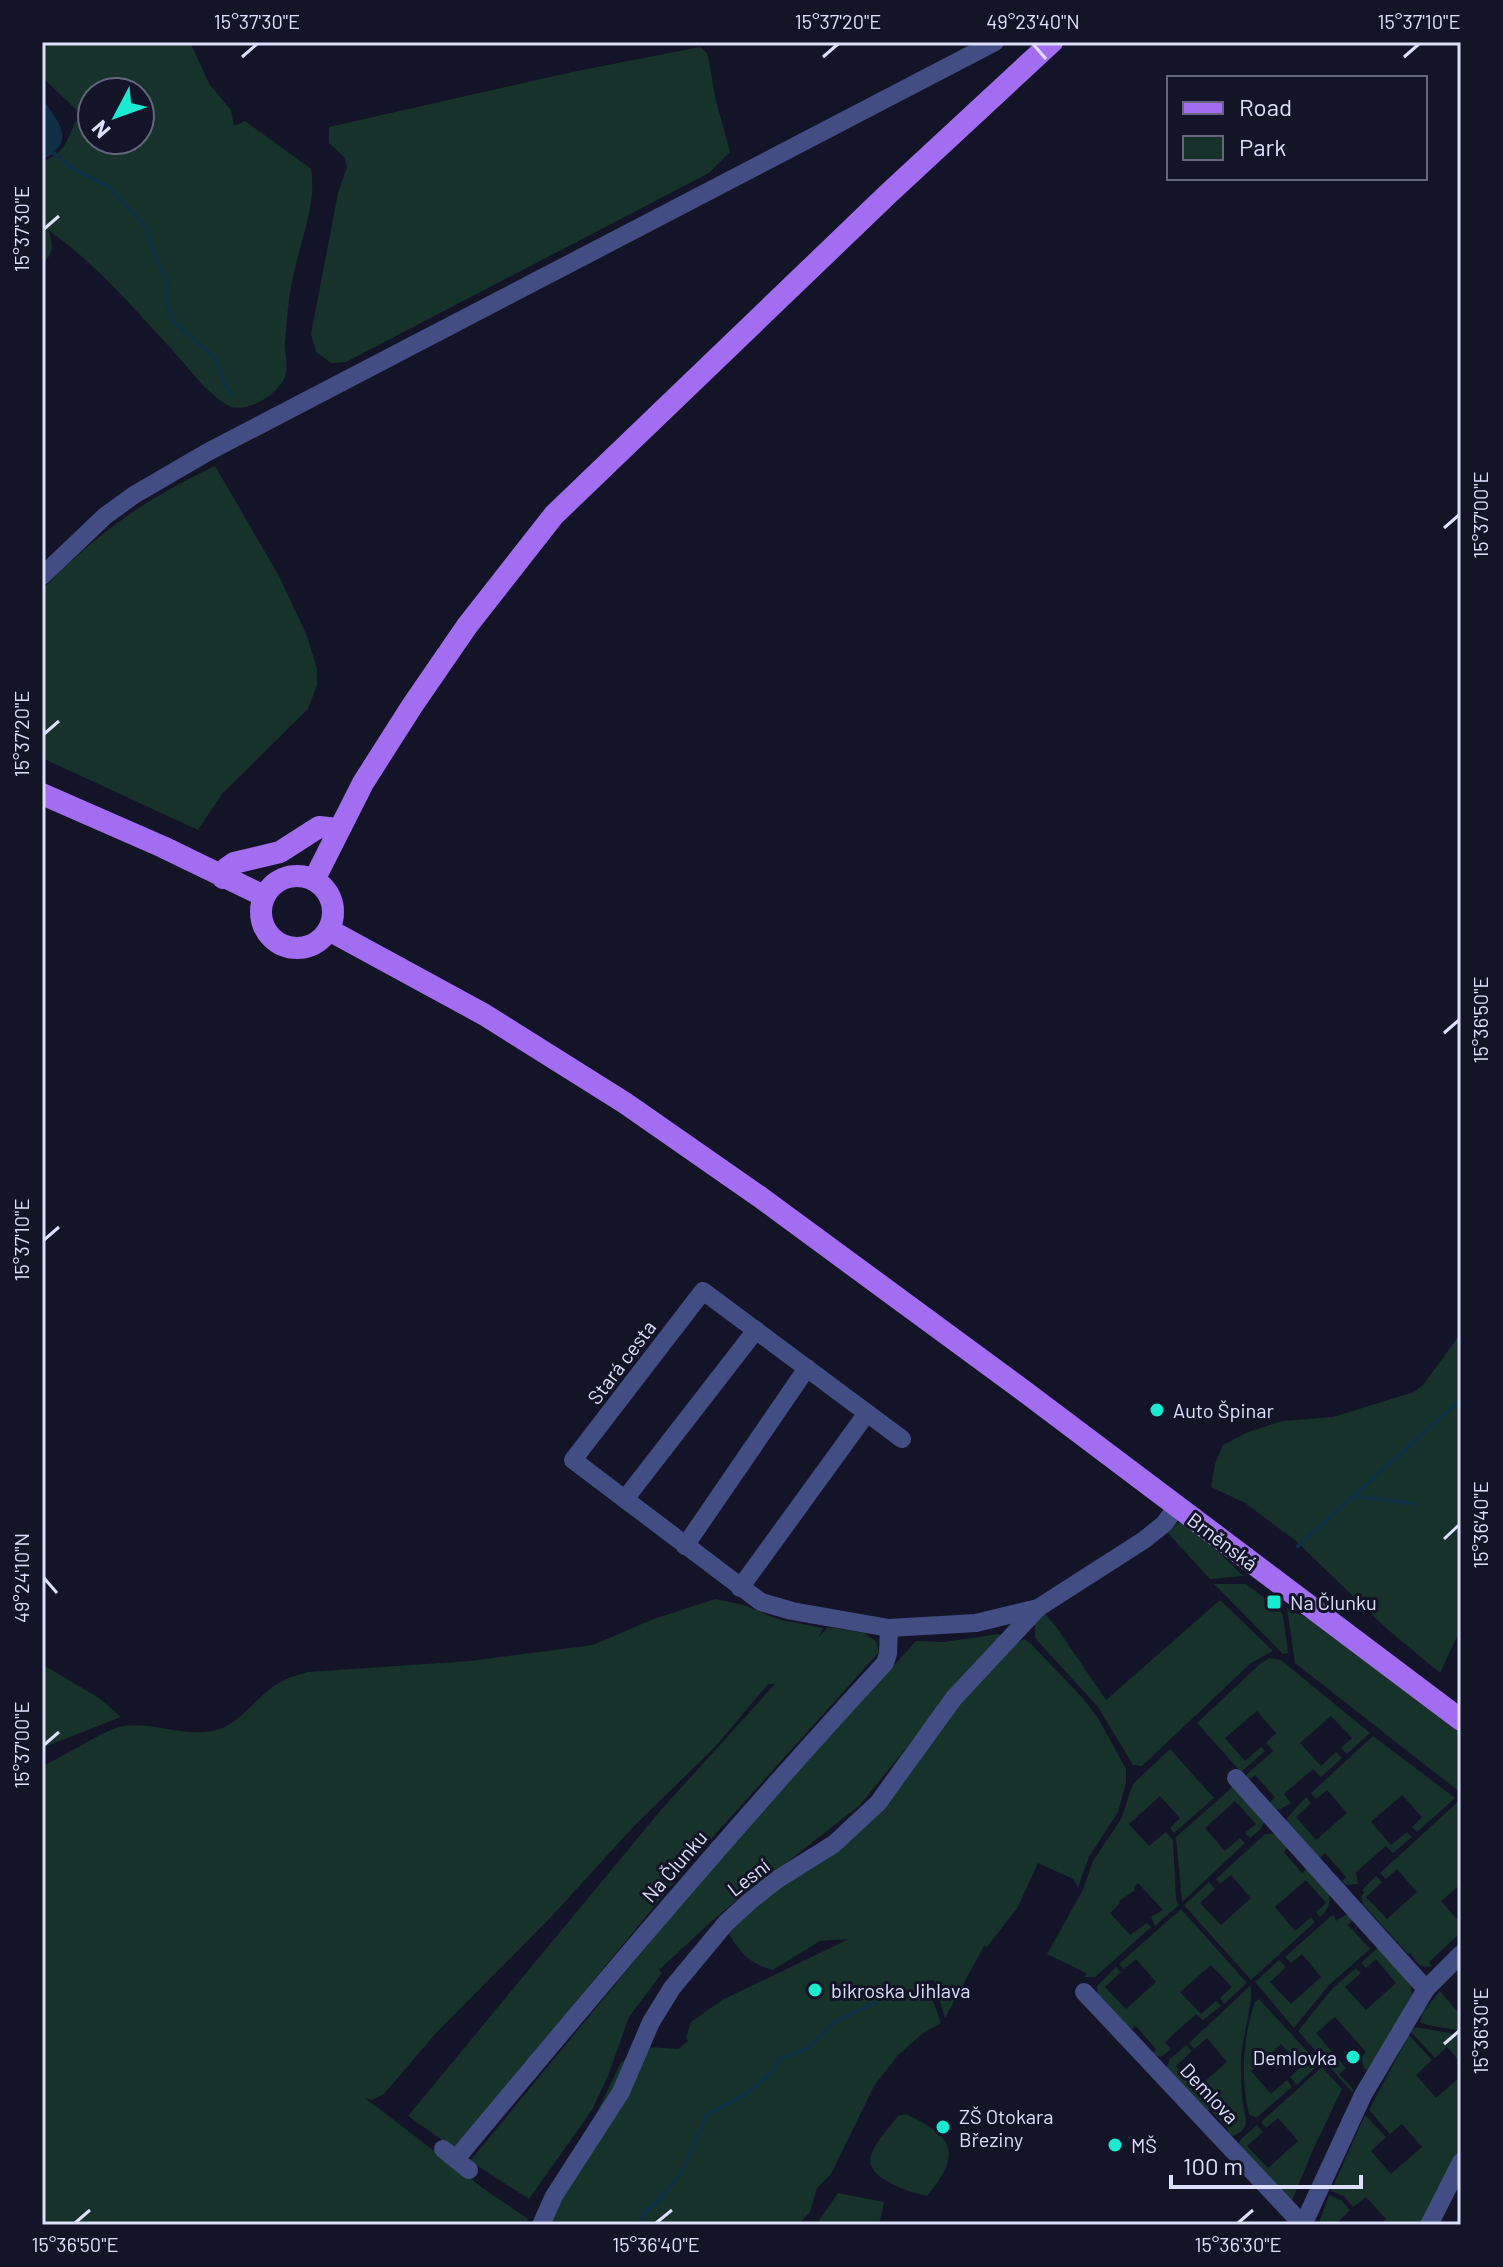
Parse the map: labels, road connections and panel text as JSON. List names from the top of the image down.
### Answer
{
  "streets": {
    "main road": ["Brněnská"],
    "street": [
      "Stará cesta",
      "Na Člunku",
      "Lesní",
      "Demlova"
    ]
  },
  "crossings": [
    ["Stará cesta", "Na Člunku"]
  ],
  "places": {
    "other": [
      "Auto Špinar",
      "bikroska Jihlava",
      "Demlovka",
      "ZŠ Otokara Březiny",
      "MŠ"
    ],
    "transit": ["Na Člunku"]
  },
  "legend": ["Road", "Park"],
  "scale_bar": "100 m",
  "north": "bottom left",
  "coordinates": [
    "15°37'30\"E",
    "15°37'20\"E",
    "49°23'40\"N",
    "15°37'10\"E",
    "15°37'00\"E",
    "15°36'50\"E",
    "15°36'40\"E",
    "49°24'10\"N",
    "15°36'30\"E"
  ]
}
